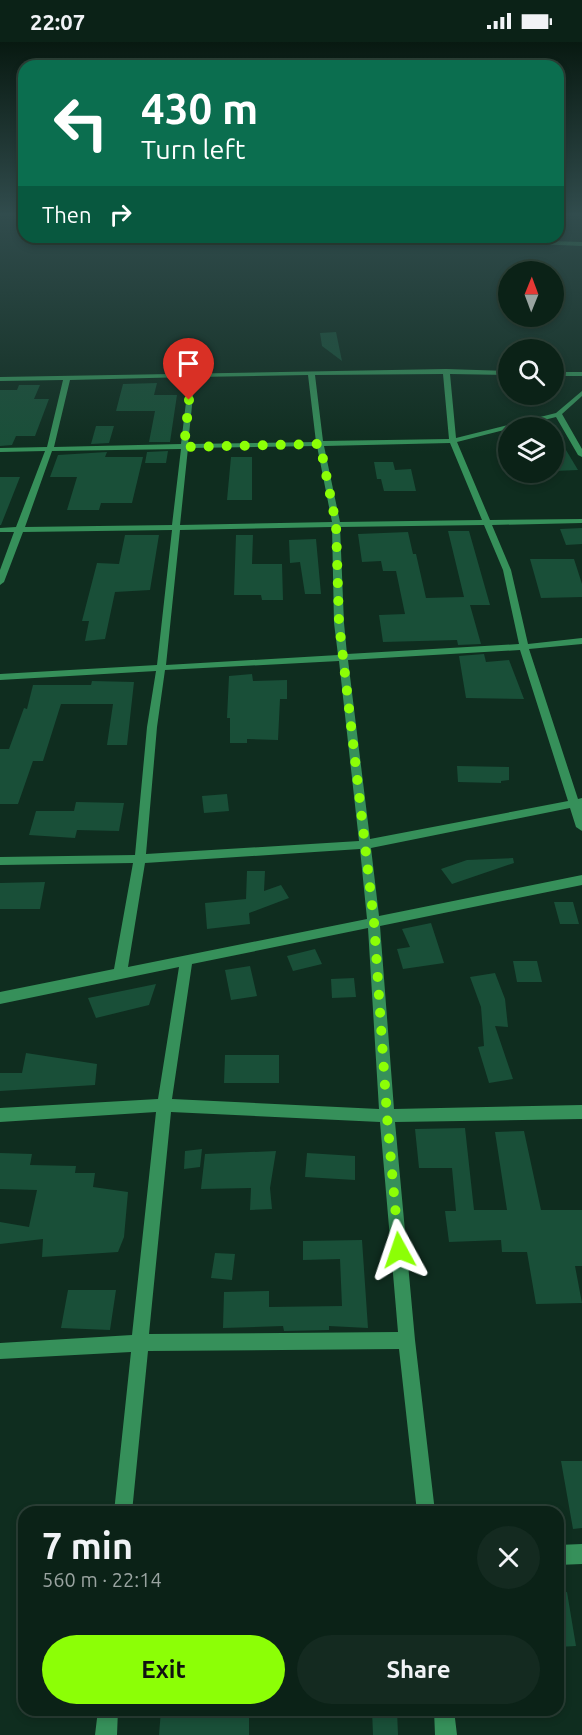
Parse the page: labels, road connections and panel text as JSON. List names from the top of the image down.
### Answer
{
  "north": "top",
  "page": {
    "status": "22:07",
    "turn": ["430 m", "Turn left"],
    "then": "Then",
    "heading": ["7 min", "560 m · 22:14"],
    "buttons": ["Exit", "Share"]
  }
}
